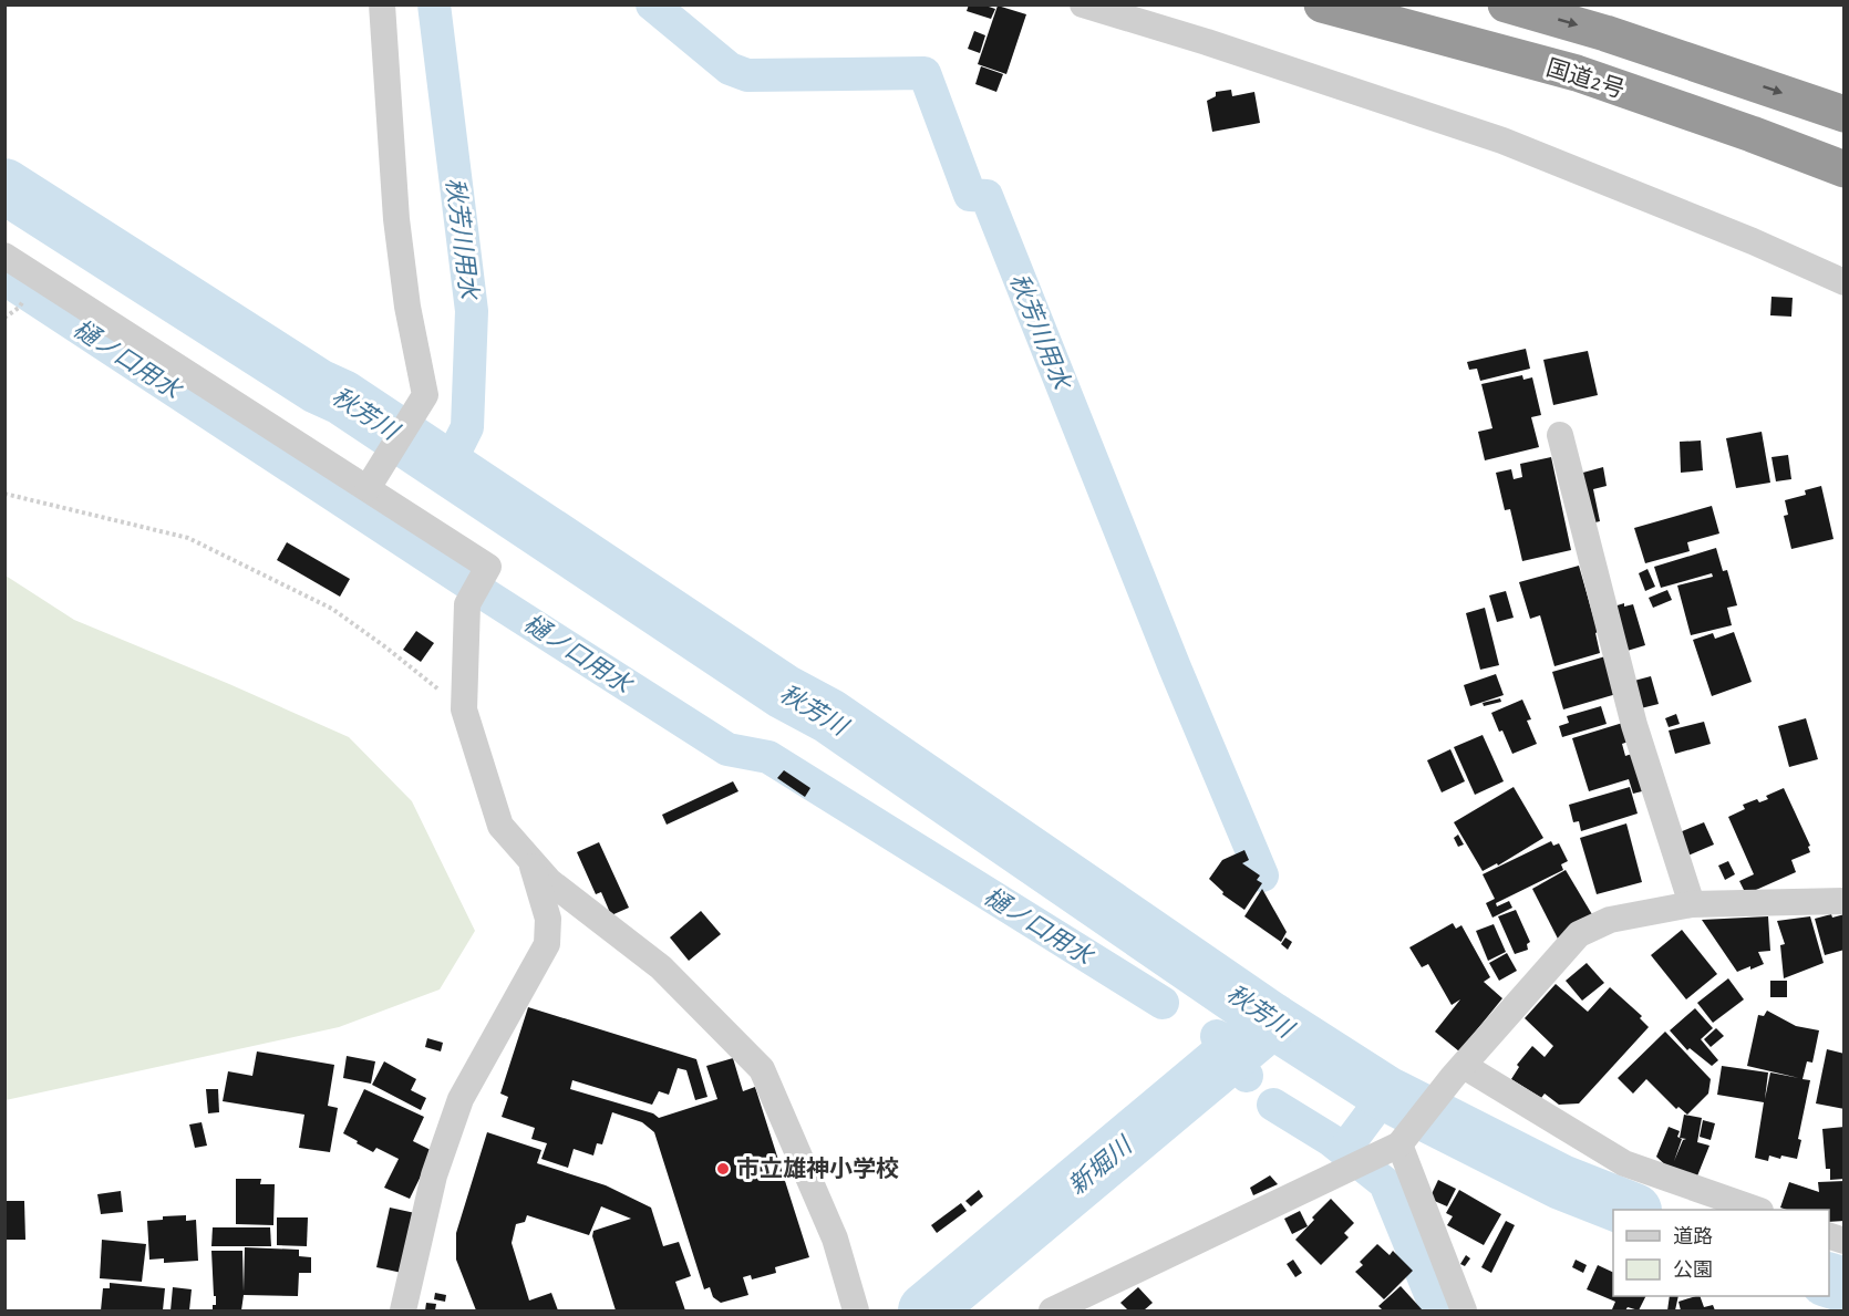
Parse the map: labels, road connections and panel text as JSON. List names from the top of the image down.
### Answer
{
  "streets": {
    "highway": ["国道2号"]
  },
  "water": [
    "秋芳川用水",
    "樋ノ口用水",
    "秋芳川",
    "新堀川"
  ],
  "places": ["市立雄神小学校"],
  "legend": ["道路", "公園"]
}
